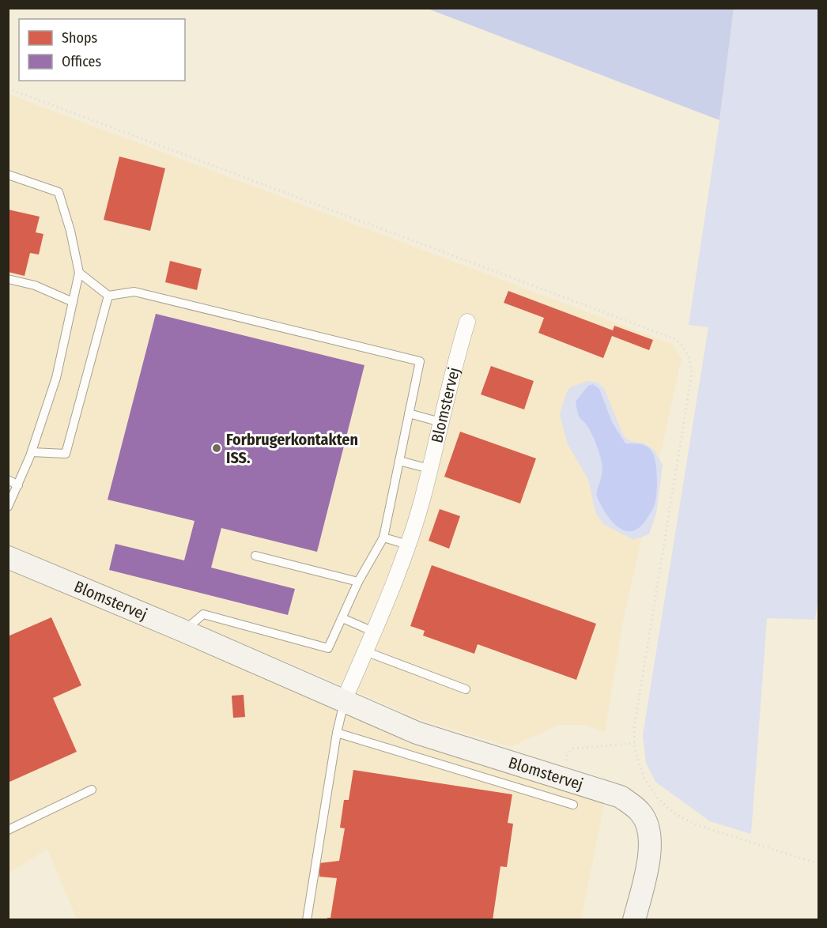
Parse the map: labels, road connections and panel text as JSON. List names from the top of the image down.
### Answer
{
  "streets": {
    "street": ["Blomstervej"]
  },
  "places": ["Forbrugerkontakten ISS."],
  "legend": ["Shops", "Offices"]
}
